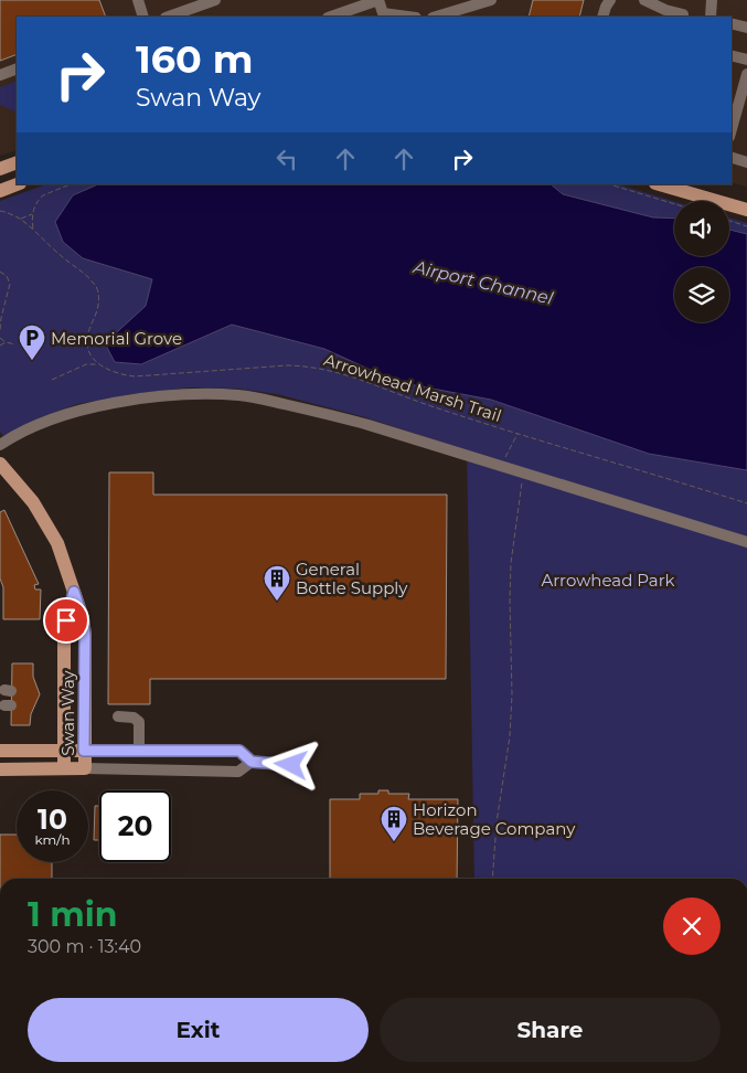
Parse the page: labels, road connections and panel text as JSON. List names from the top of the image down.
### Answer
{
  "streets": {
    "main road": ["Swan Way"],
    "path": ["Arrowhead Marsh Trail"]
  },
  "water": ["Airport Channel"],
  "parks": ["Arrowhead Park"],
  "places": {
    "parking": ["Memorial Grove"],
    "building": ["General Bottle Supply", "Horizon Beverage Company"]
  },
  "page": {
    "turn": ["160 m", "Swan Way"],
    "speed": "10 km/h",
    "limit": "20",
    "heading": ["1 min", "300 m · 13:40"],
    "buttons": ["Exit", "Share"]
  }
}
